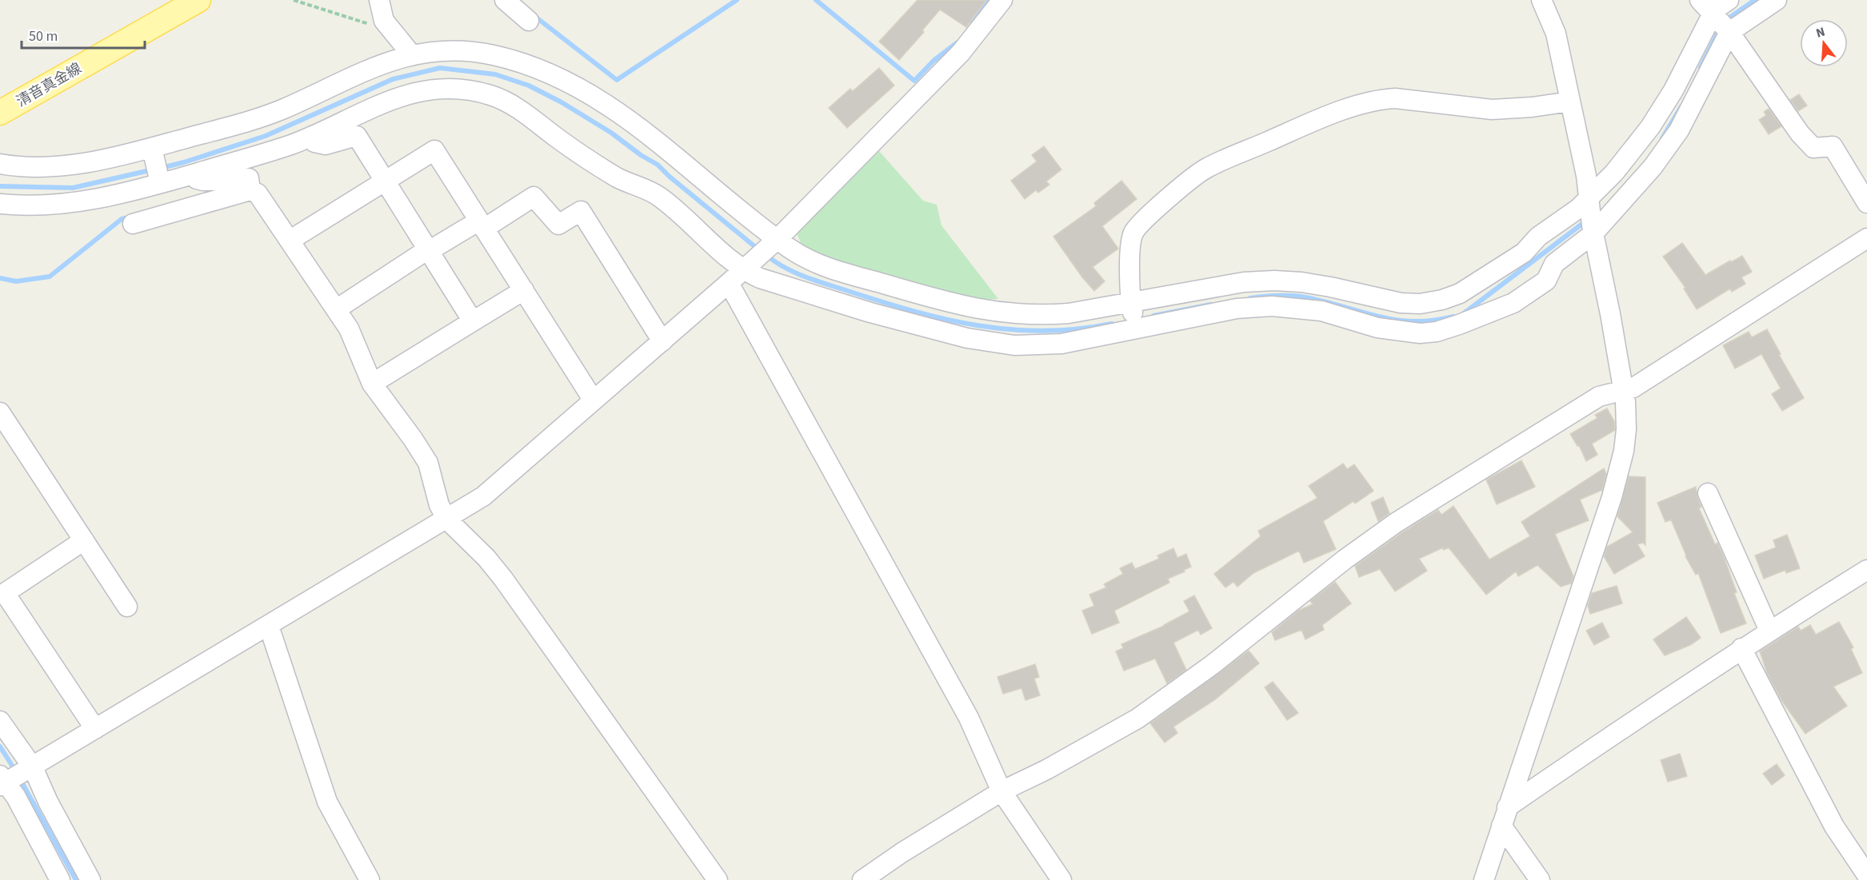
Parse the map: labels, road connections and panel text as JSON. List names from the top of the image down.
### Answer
{
  "streets": {
    "main road": ["清音真金線"]
  },
  "scale_bar": "50 m",
  "north": "top"
}
